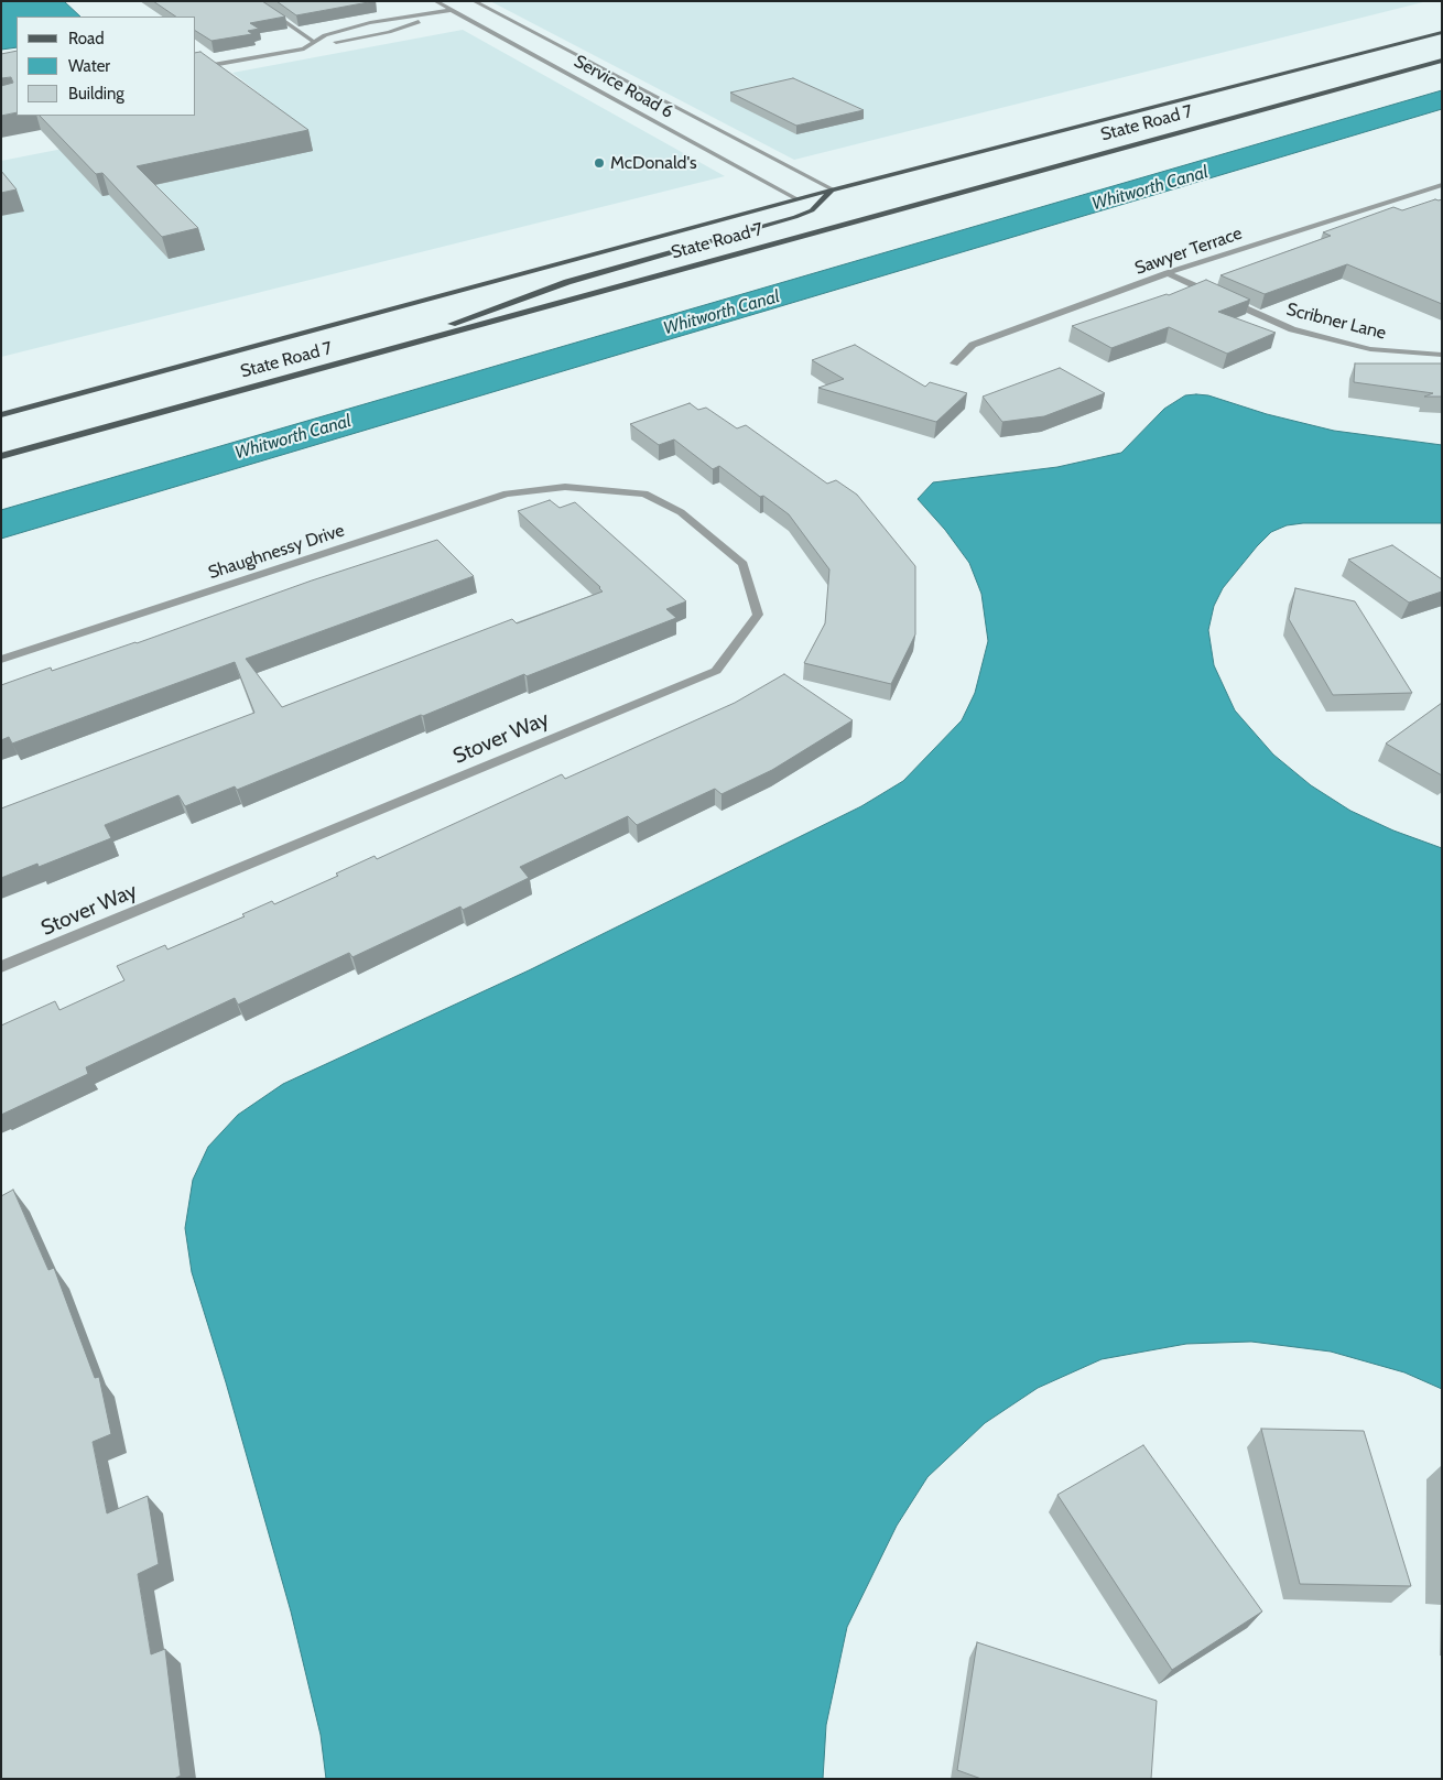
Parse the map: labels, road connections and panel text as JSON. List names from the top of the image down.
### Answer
{
  "streets": {
    "main road": ["State Road 7"],
    "street": [
      "Service Road 6",
      "Sawyer Terrace",
      "Scribner Lane",
      "Shaughnessy Drive",
      "Stover Way"
    ]
  },
  "crossings": [
    ["Service Road 6", "State Road 7"],
    ["Sawyer Terrace", "Scribner Lane"],
    ["Shaughnessy Drive", "Stover Way"]
  ],
  "water": ["Whitworth Canal"],
  "places": ["McDonald's"],
  "legend": ["Road", "Water", "Building"]
}
